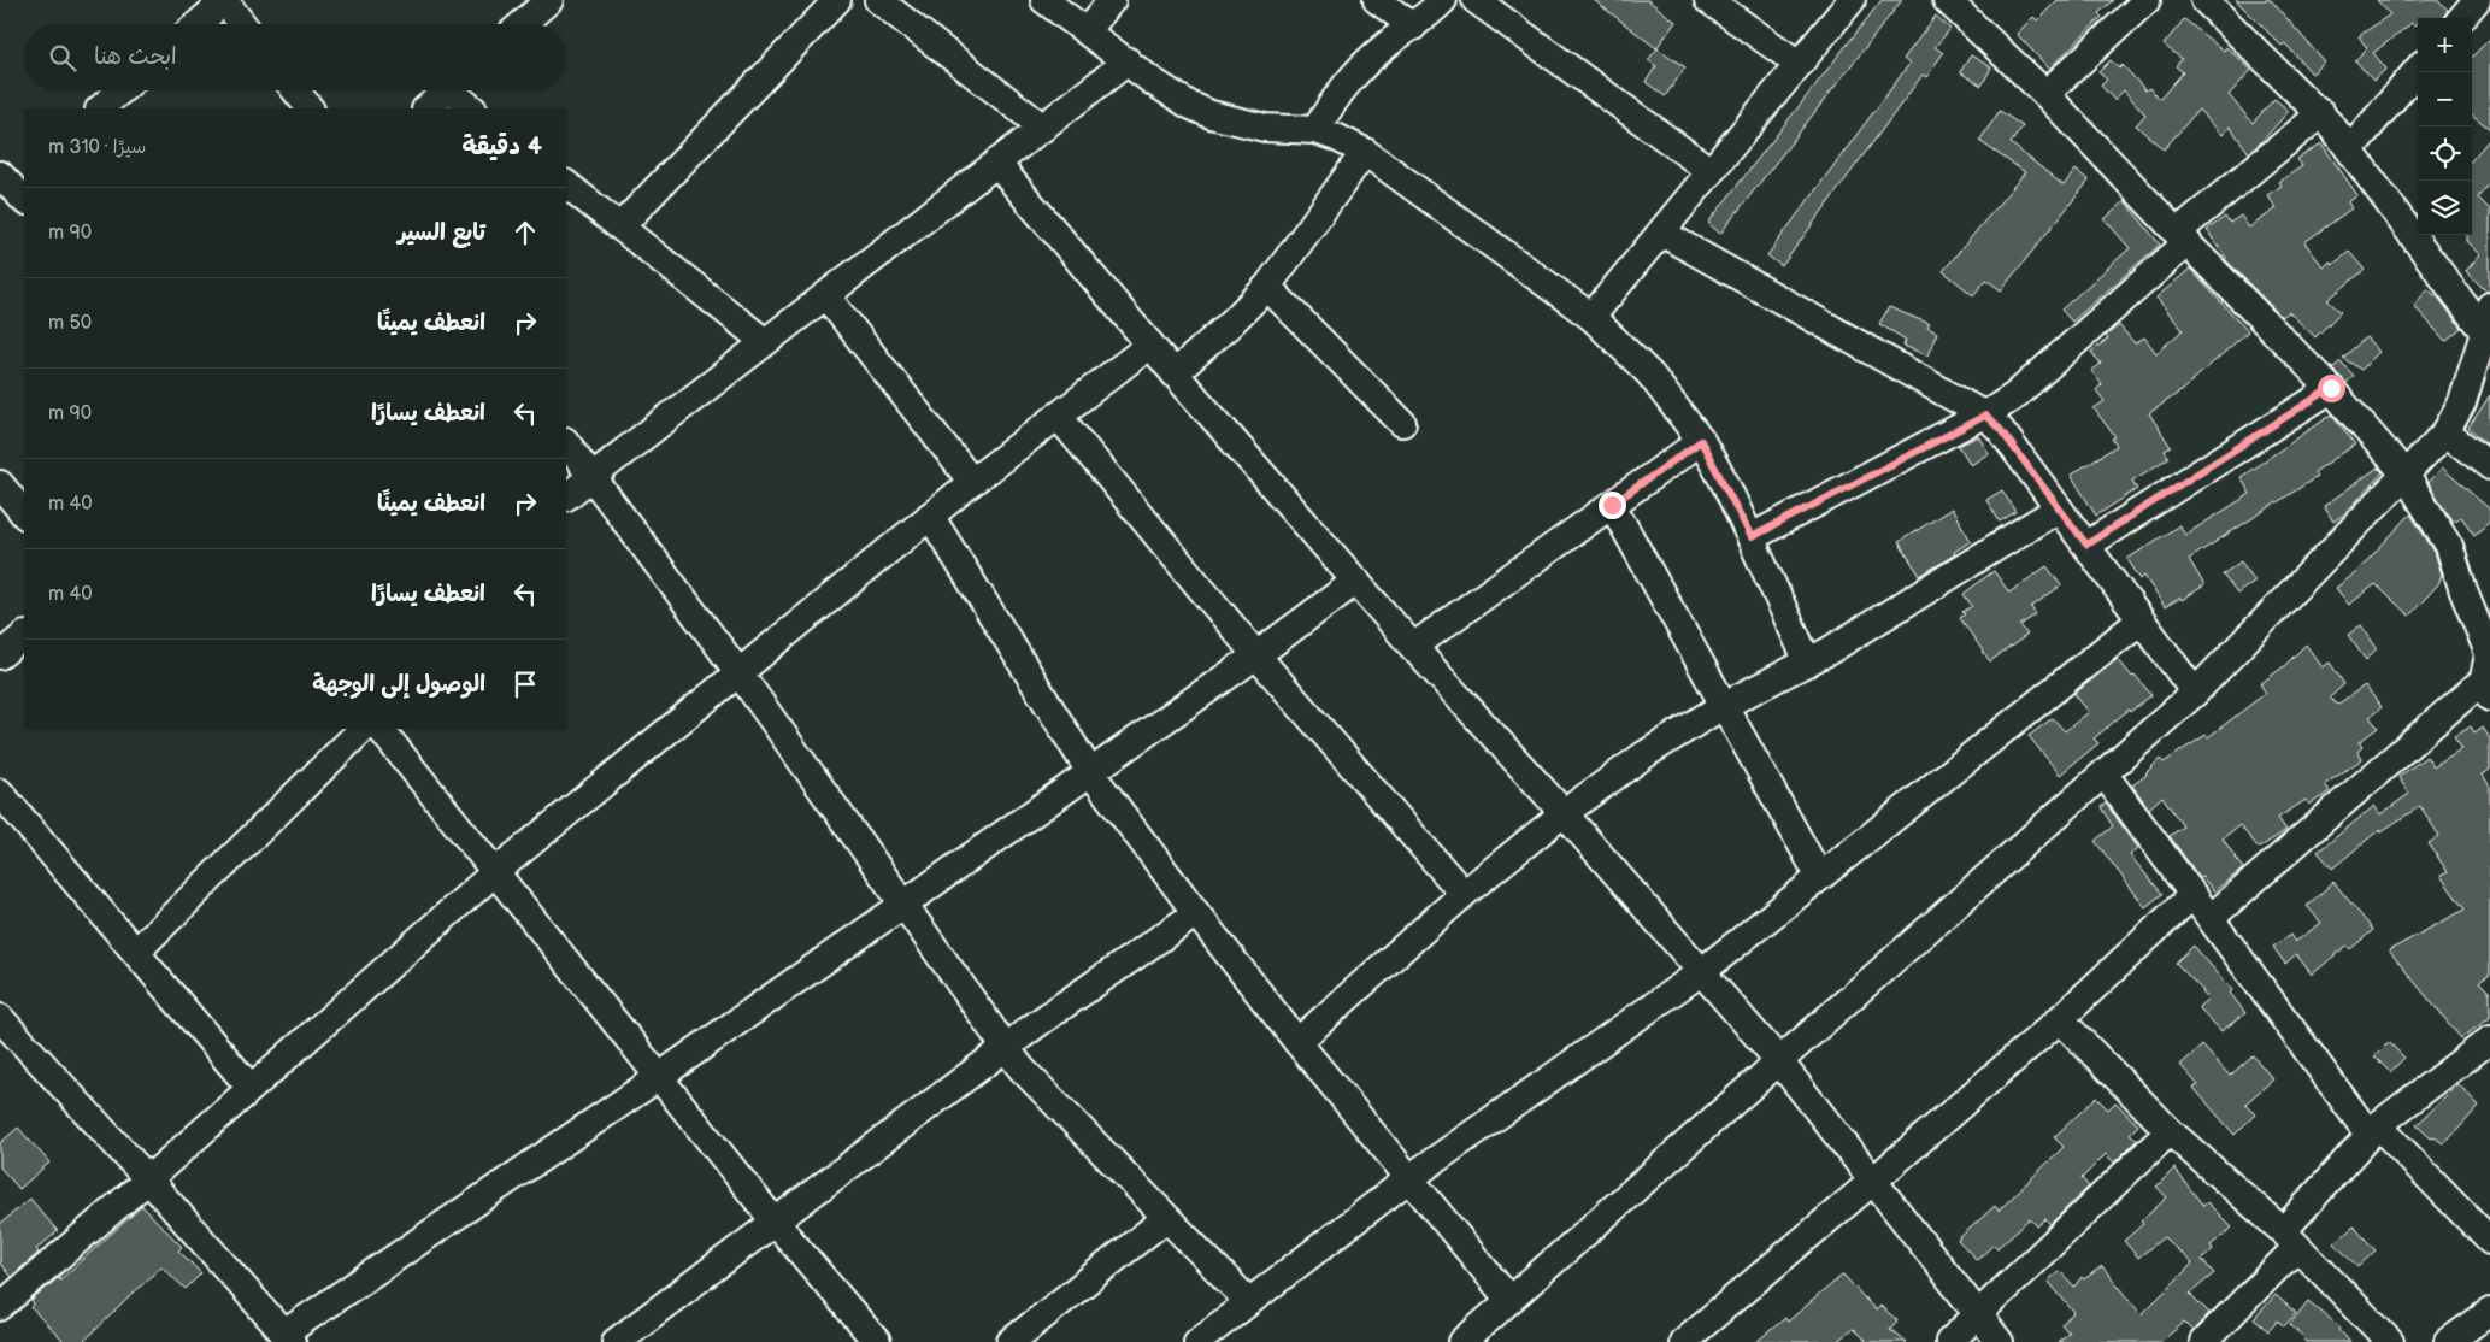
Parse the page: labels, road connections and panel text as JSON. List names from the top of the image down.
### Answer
{
  "page": {
    "map_buttons": ["+", "−"],
    "search": "ابحث هنا",
    "heading": ["4 دقيقة", "سيرًا · 310 m"],
    "list": [
      ["تابع السير", "90 m"],
      ["انعطف يمينًا", "50 m"],
      ["انعطف يسارًا", "90 m"],
      ["انعطف يمينًا", "40 m"],
      ["انعطف يسارًا", "40 m"],
      "الوصول إلى الوجهة"
    ]
  }
}
